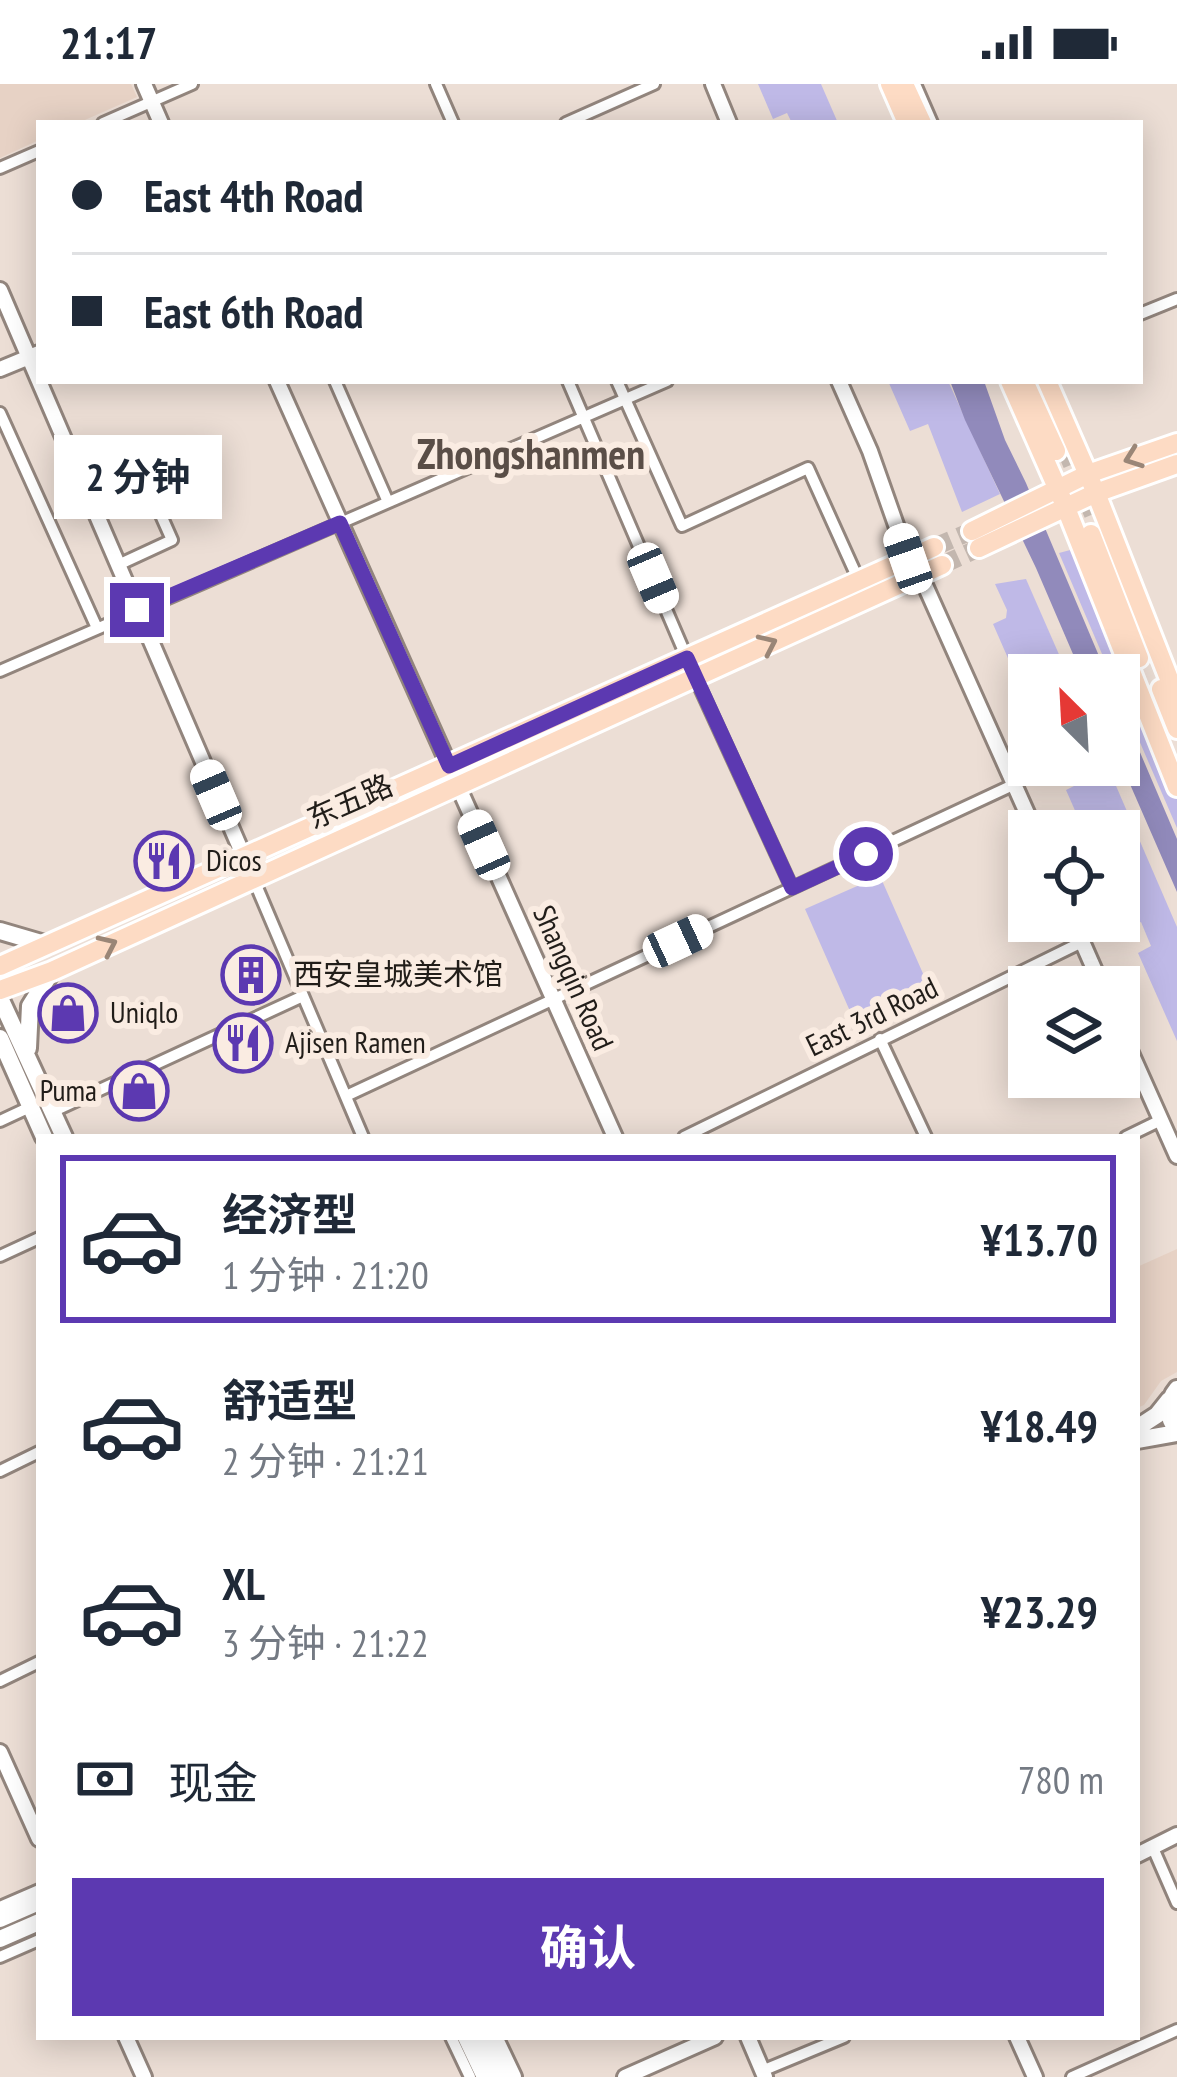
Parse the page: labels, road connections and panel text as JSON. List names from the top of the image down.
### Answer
{
  "streets": {
    "main road": ["东五路"],
    "street": ["Shangqin Road", "East 3rd Road"]
  },
  "crossings": [
    ["东五路", "Shangqin Road"]
  ],
  "districts": ["Zhongshanmen"],
  "places": {
    "restaurant": ["Dicos", "Ajisen Ramen"],
    "building": ["西安皇城美术馆"],
    "shop": ["Uniqlo", "Puma"]
  },
  "north": "top left",
  "page": {
    "status": "21:17",
    "banner": ["East 4th Road", "East 6th Road"],
    "bubble": "2 分钟",
    "list": [
      {
        "name": "经济型",
        "note": "1 分钟 · 21:20",
        "value": "¥13.70"
      },
      {
        "name": "舒适型",
        "note": "2 分钟 · 21:21",
        "value": "¥18.49"
      },
      {
        "name": "XL",
        "note": "3 分钟 · 21:22",
        "value": "¥23.29"
      }
    ],
    "pay": ["现金", "780 m"],
    "buttons": "确认"
  }
}
